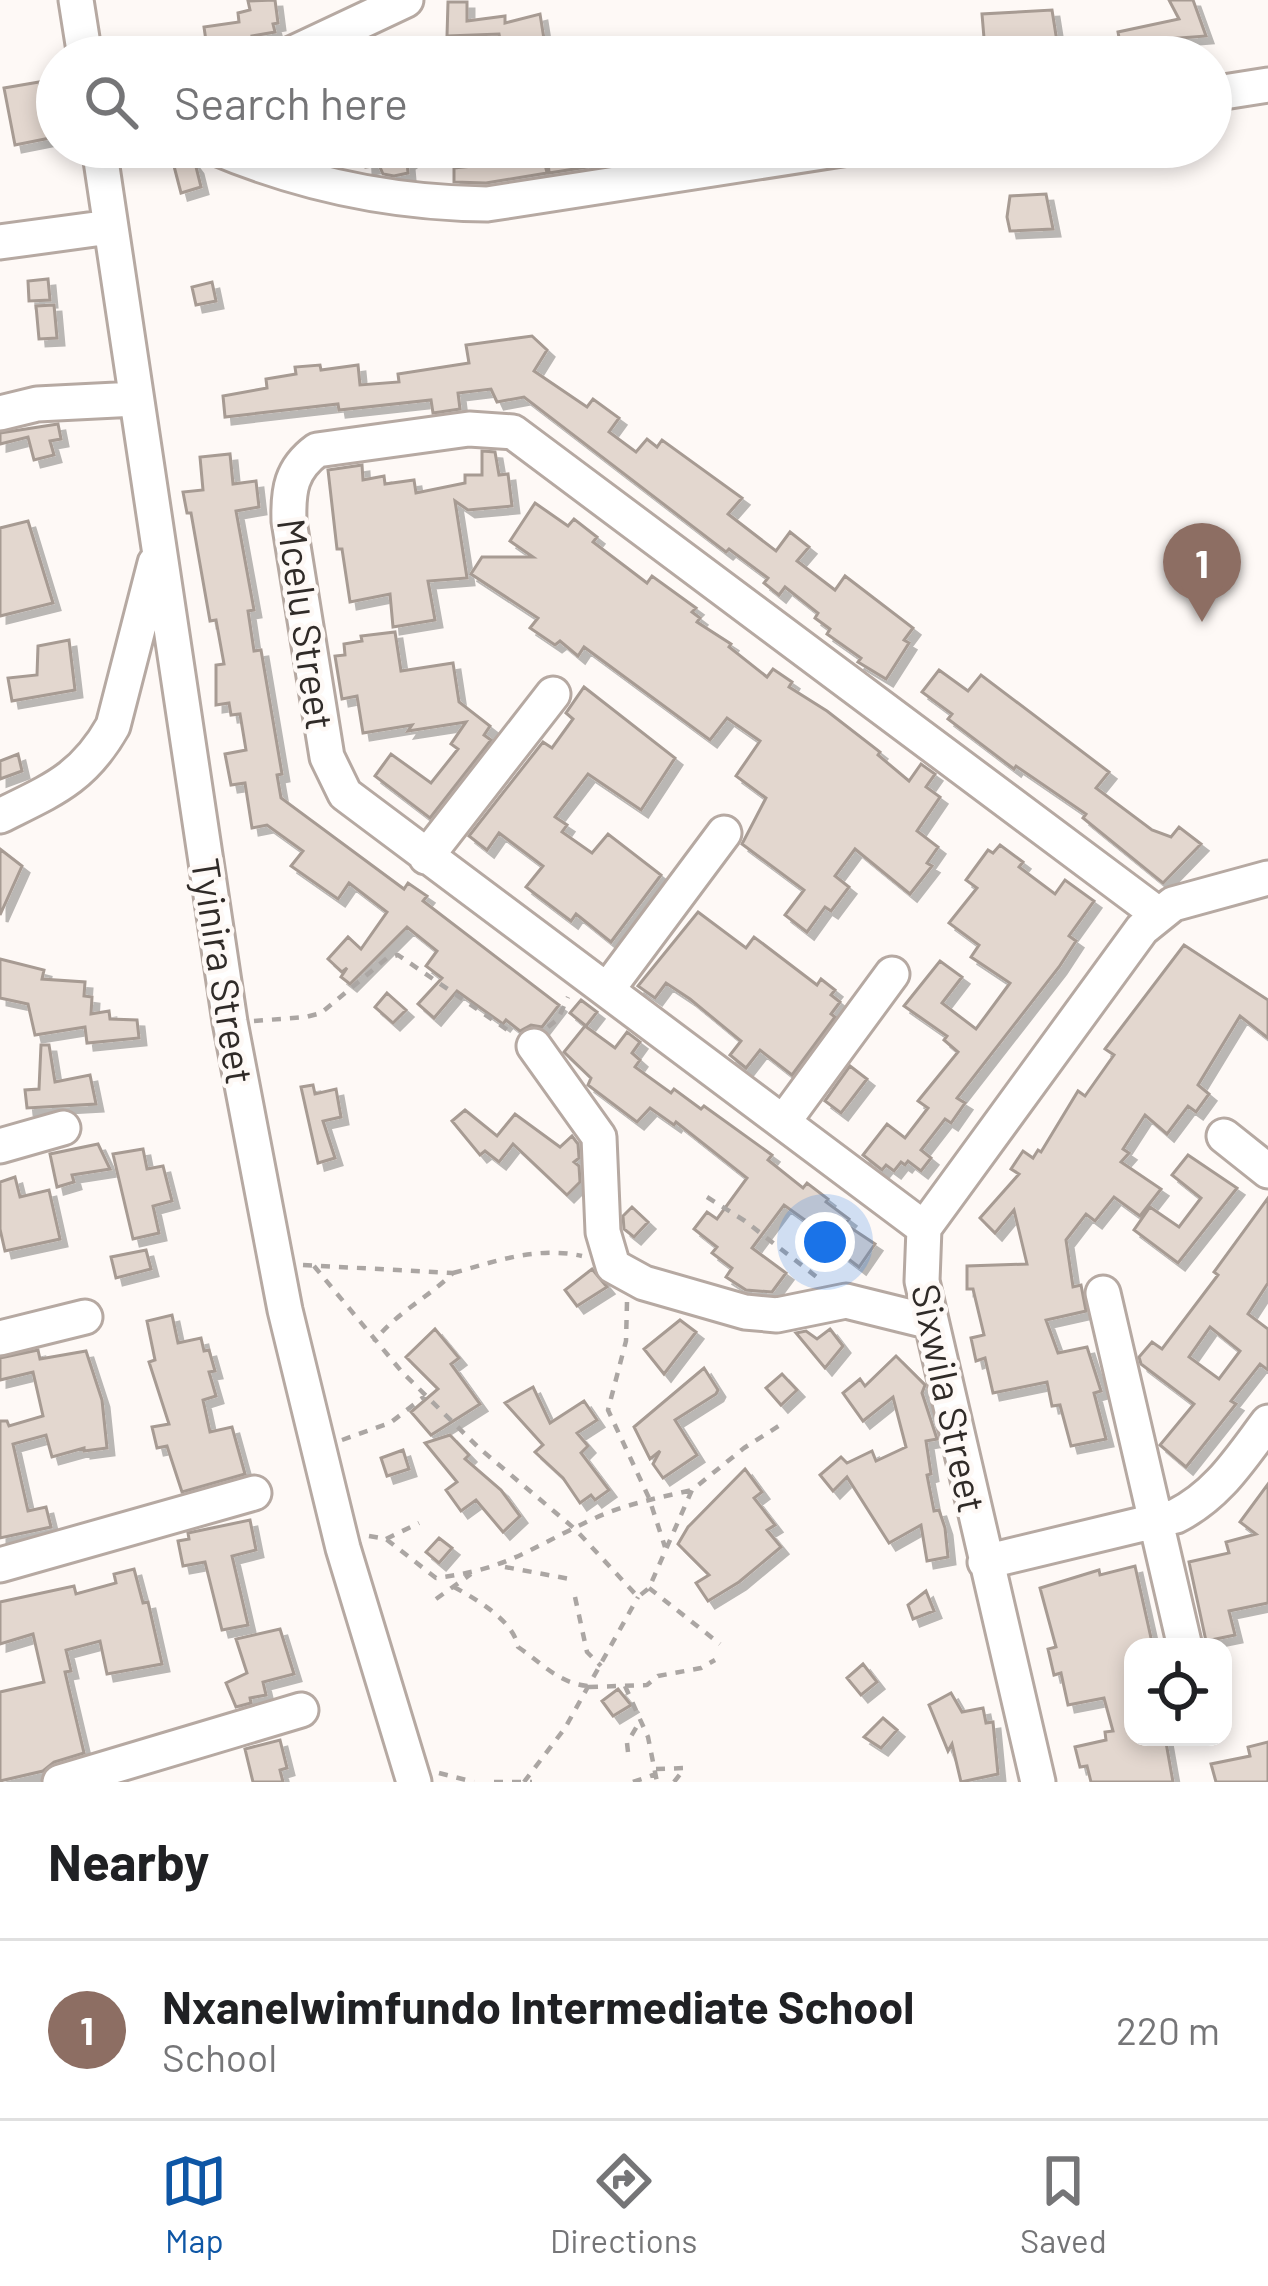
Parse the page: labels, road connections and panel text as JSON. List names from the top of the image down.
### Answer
{
  "streets": {
    "street": ["Mcelu Street", "Tyinira Street", "Sixwila Street"]
  },
  "crossings": [
    ["Mcelu Street", "Sixwila Street"]
  ],
  "page": {
    "search": "Search here",
    "pins": "1",
    "heading": "Nearby",
    "list": [
      {
        "mark": "1",
        "name": "Nxanelwimfundo Intermediate School",
        "note": "School",
        "value": "220 m"
      }
    ],
    "nav": ["Map", "Directions", "Saved"]
  }
}
